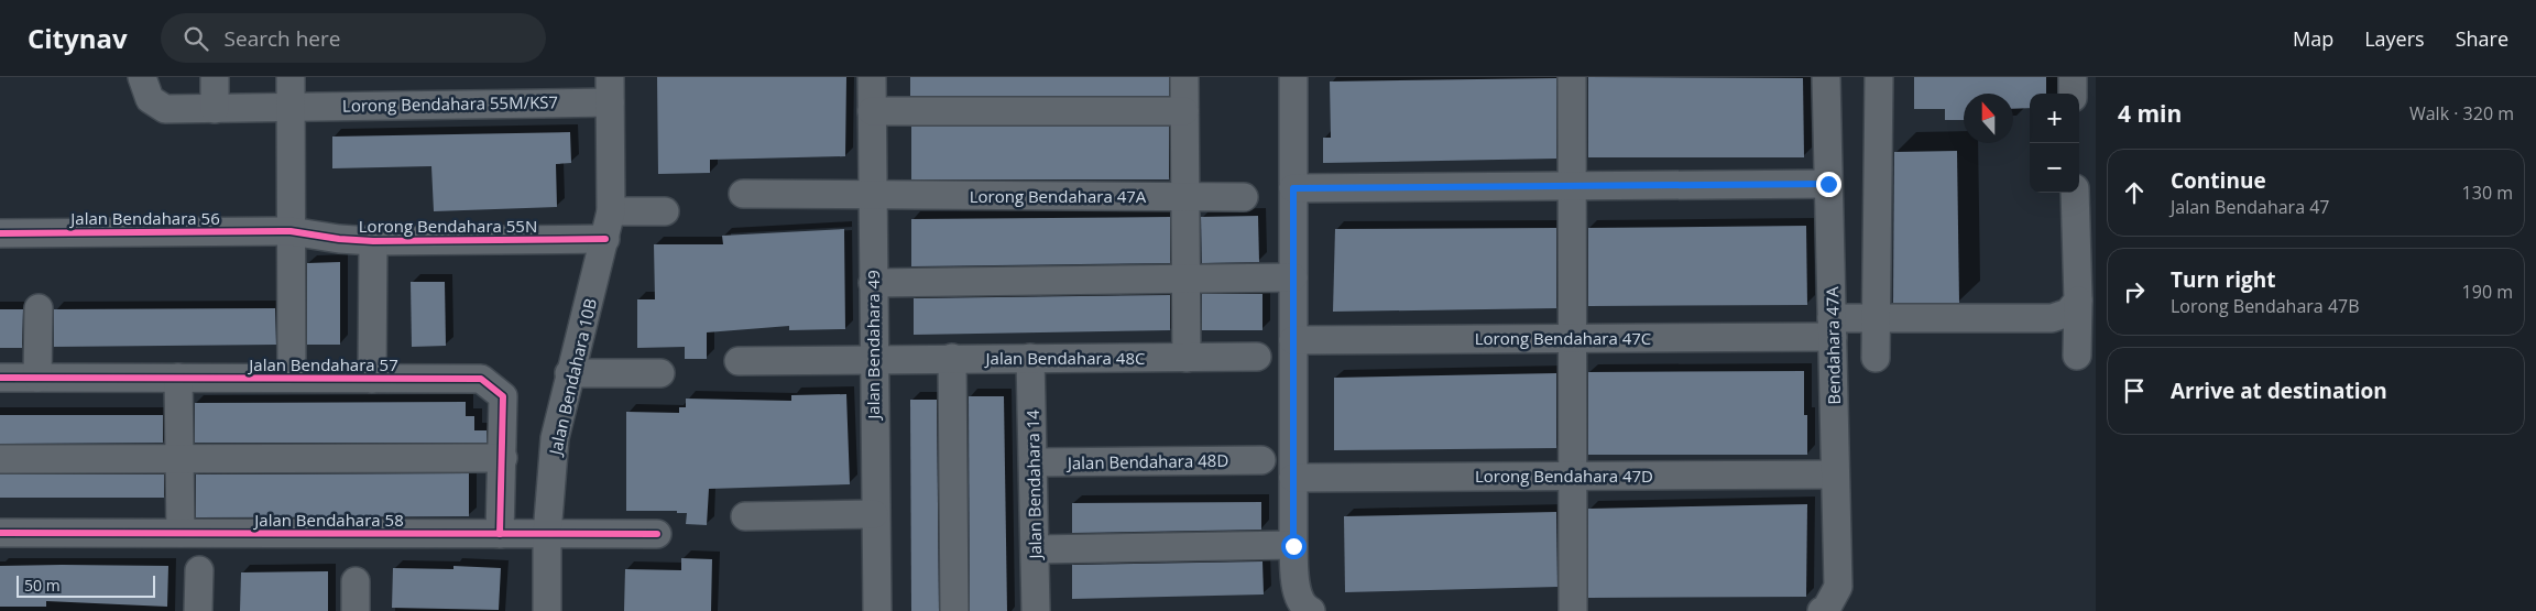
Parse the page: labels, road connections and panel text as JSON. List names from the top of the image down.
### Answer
{
  "streets": {
    "street": [
      "Lorong Bendahara 55M/KS7",
      "Lorong Bendahara 47A",
      "Jalan Bendahara 56",
      "Lorong Bendahara 55N",
      "Lorong Bendahara 47C",
      "Jalan Bendahara 49",
      "Bendahara 47A",
      "Jalan Bendahara 48C",
      "Jalan Bendahara 57",
      "Jalan Bendahara 10B",
      "Jalan Bendahara 48D",
      "Lorong Bendahara 47D",
      "Jalan Bendahara 14",
      "Jalan Bendahara 58"
    ]
  },
  "crossings": [
    ["Lorong Bendahara 55M/KS7", "Jalan Bendahara 10B"],
    ["Lorong Bendahara 47A", "Jalan Bendahara 49"],
    ["Jalan Bendahara 56", "Lorong Bendahara 55N"],
    ["Lorong Bendahara 55N", "Jalan Bendahara 10B"],
    ["Lorong Bendahara 47C", "Bendahara 47A"],
    ["Jalan Bendahara 49", "Jalan Bendahara 48C"],
    ["Bendahara 47A", "Lorong Bendahara 47D"],
    ["Jalan Bendahara 48C", "Jalan Bendahara 14"],
    ["Jalan Bendahara 57", "Jalan Bendahara 58"],
    ["Jalan Bendahara 10B", "Jalan Bendahara 58"],
    ["Jalan Bendahara 48D", "Jalan Bendahara 14"]
  ],
  "scale_bar": "50 m",
  "north": "top",
  "page": {
    "header": "Citynav",
    "search": "Search here",
    "nav": ["Map", "Layers", "Share"],
    "heading": ["4 min", "Walk · 320 m"],
    "map_buttons": ["+", "−"],
    "list": [
      ["Continue", "Jalan Bendahara 47", "130 m"],
      ["Turn right", "Lorong Bendahara 47B", "190 m"],
      "Arrive at destination"
    ],
    "scale": "50 m"
  }
}
